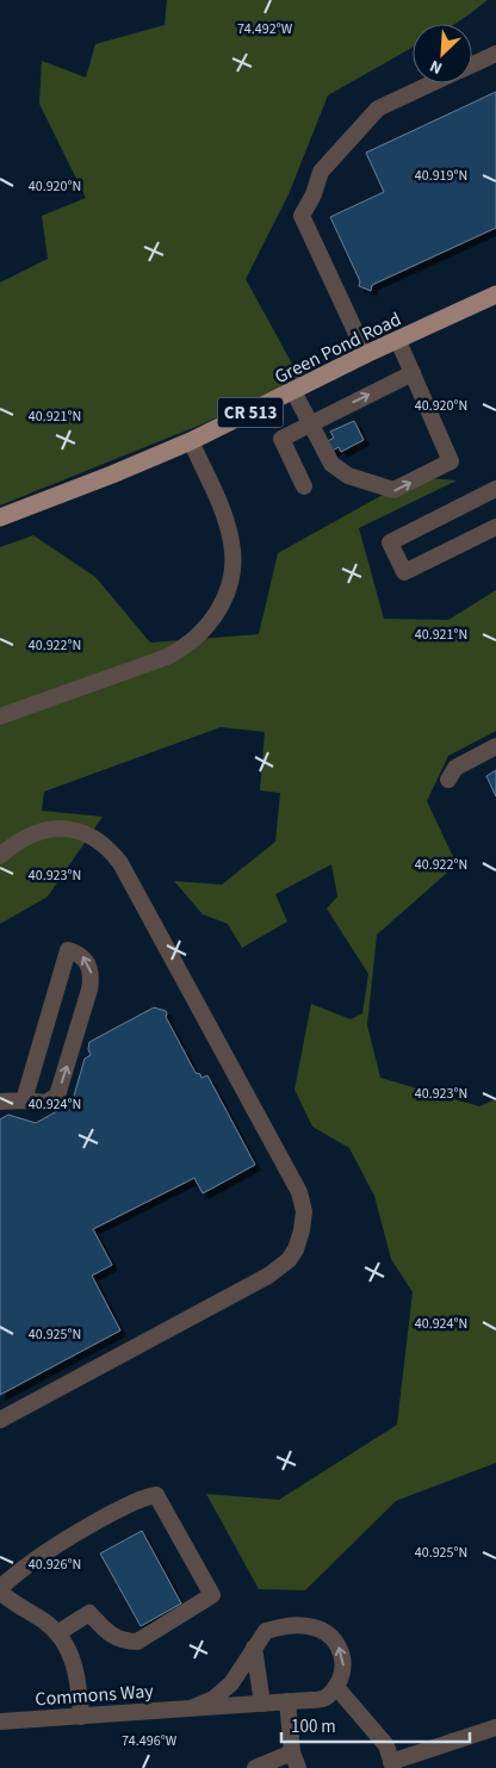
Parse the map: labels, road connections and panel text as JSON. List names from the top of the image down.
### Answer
{
  "streets": {
    "main road": ["Green Pond Road", "CR 513"],
    "street": ["Commons Way"]
  },
  "scale_bar": "100 m",
  "north": "bottom left",
  "coordinates": [
    "74.492°W",
    "40.919°N",
    "40.920°N",
    "40.921°N",
    "40.922°N",
    "40.923°N",
    "40.924°N",
    "40.925°N",
    "40.926°N",
    "74.496°W"
  ]
}
